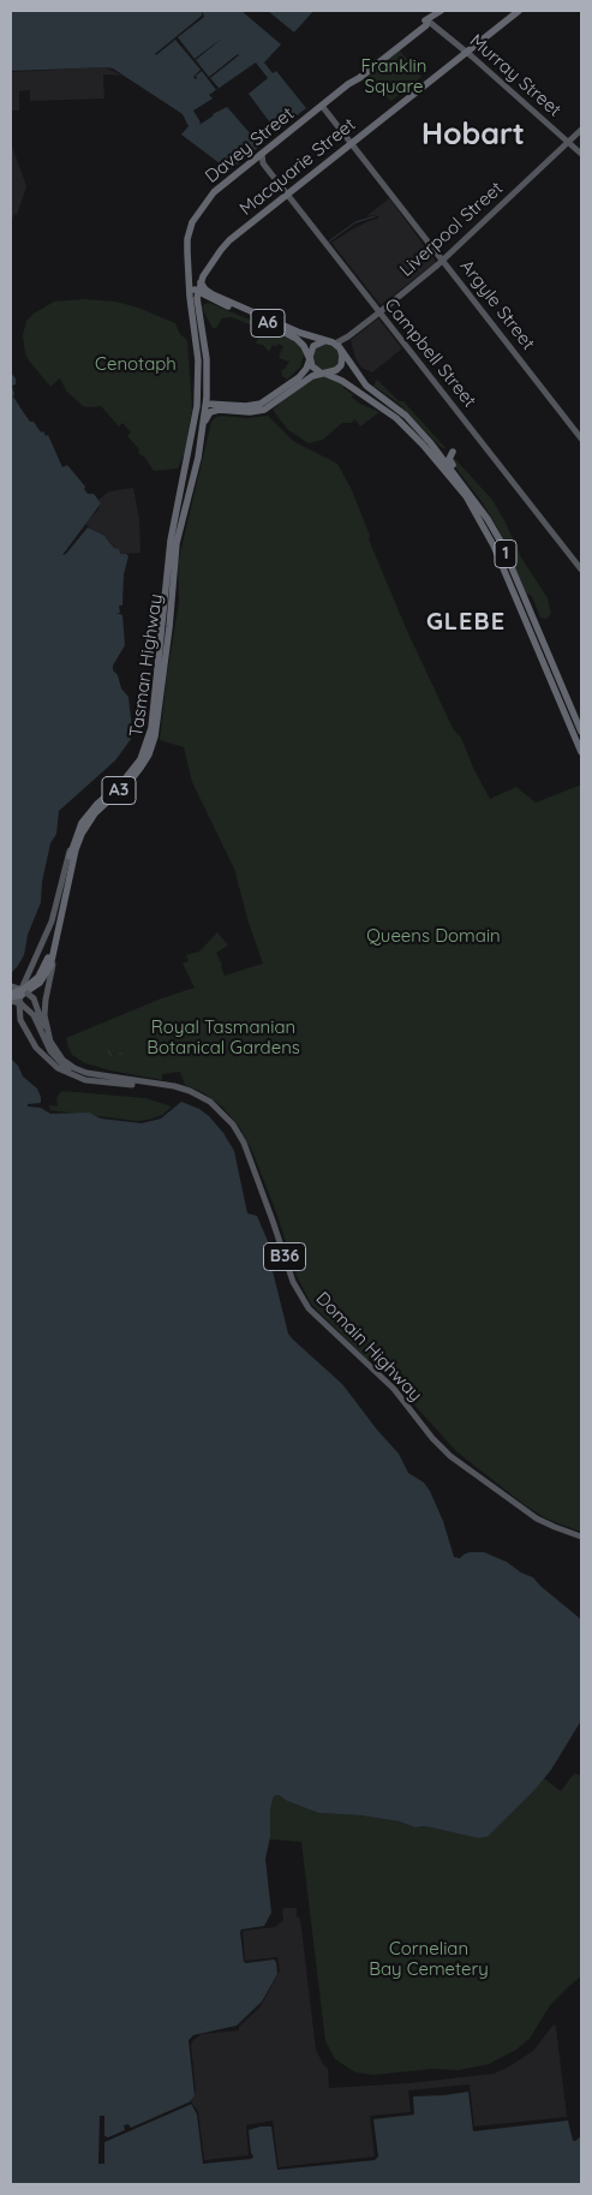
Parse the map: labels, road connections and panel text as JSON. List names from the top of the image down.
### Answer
{
  "streets": {
    "highway": [
      "Davey Street",
      "Macquarie Street",
      "A6",
      "1",
      "Tasman Highway",
      "A3"
    ],
    "main road": [
      "Murray Street",
      "Liverpool Street",
      "Argyle Street",
      "Campbell Street",
      "B36",
      "Domain Highway"
    ]
  },
  "crossings": [
    ["Murray Street", "Davey Street"],
    ["Murray Street", "Macquarie Street"],
    ["Murray Street", "Liverpool Street"],
    ["Davey Street", "Argyle Street"],
    ["Davey Street", "A6"],
    ["Davey Street", "Campbell Street"],
    ["Macquarie Street", "Argyle Street"],
    ["Macquarie Street", "A6"],
    ["Macquarie Street", "Campbell Street"],
    ["Liverpool Street", "Argyle Street"],
    ["Liverpool Street", "A6"],
    ["Liverpool Street", "Campbell Street"],
    ["Liverpool Street", "1"],
    ["A6", "1"],
    ["Tasman Highway", "Domain Highway"]
  ],
  "districts": ["Hobart", "GLEBE"],
  "parks": [
    "Franklin Square",
    "Cenotaph",
    "Queens Domain",
    "Royal Tasmanian Botanical Gardens",
    "Cornelian Bay Cemetery"
  ]
}
